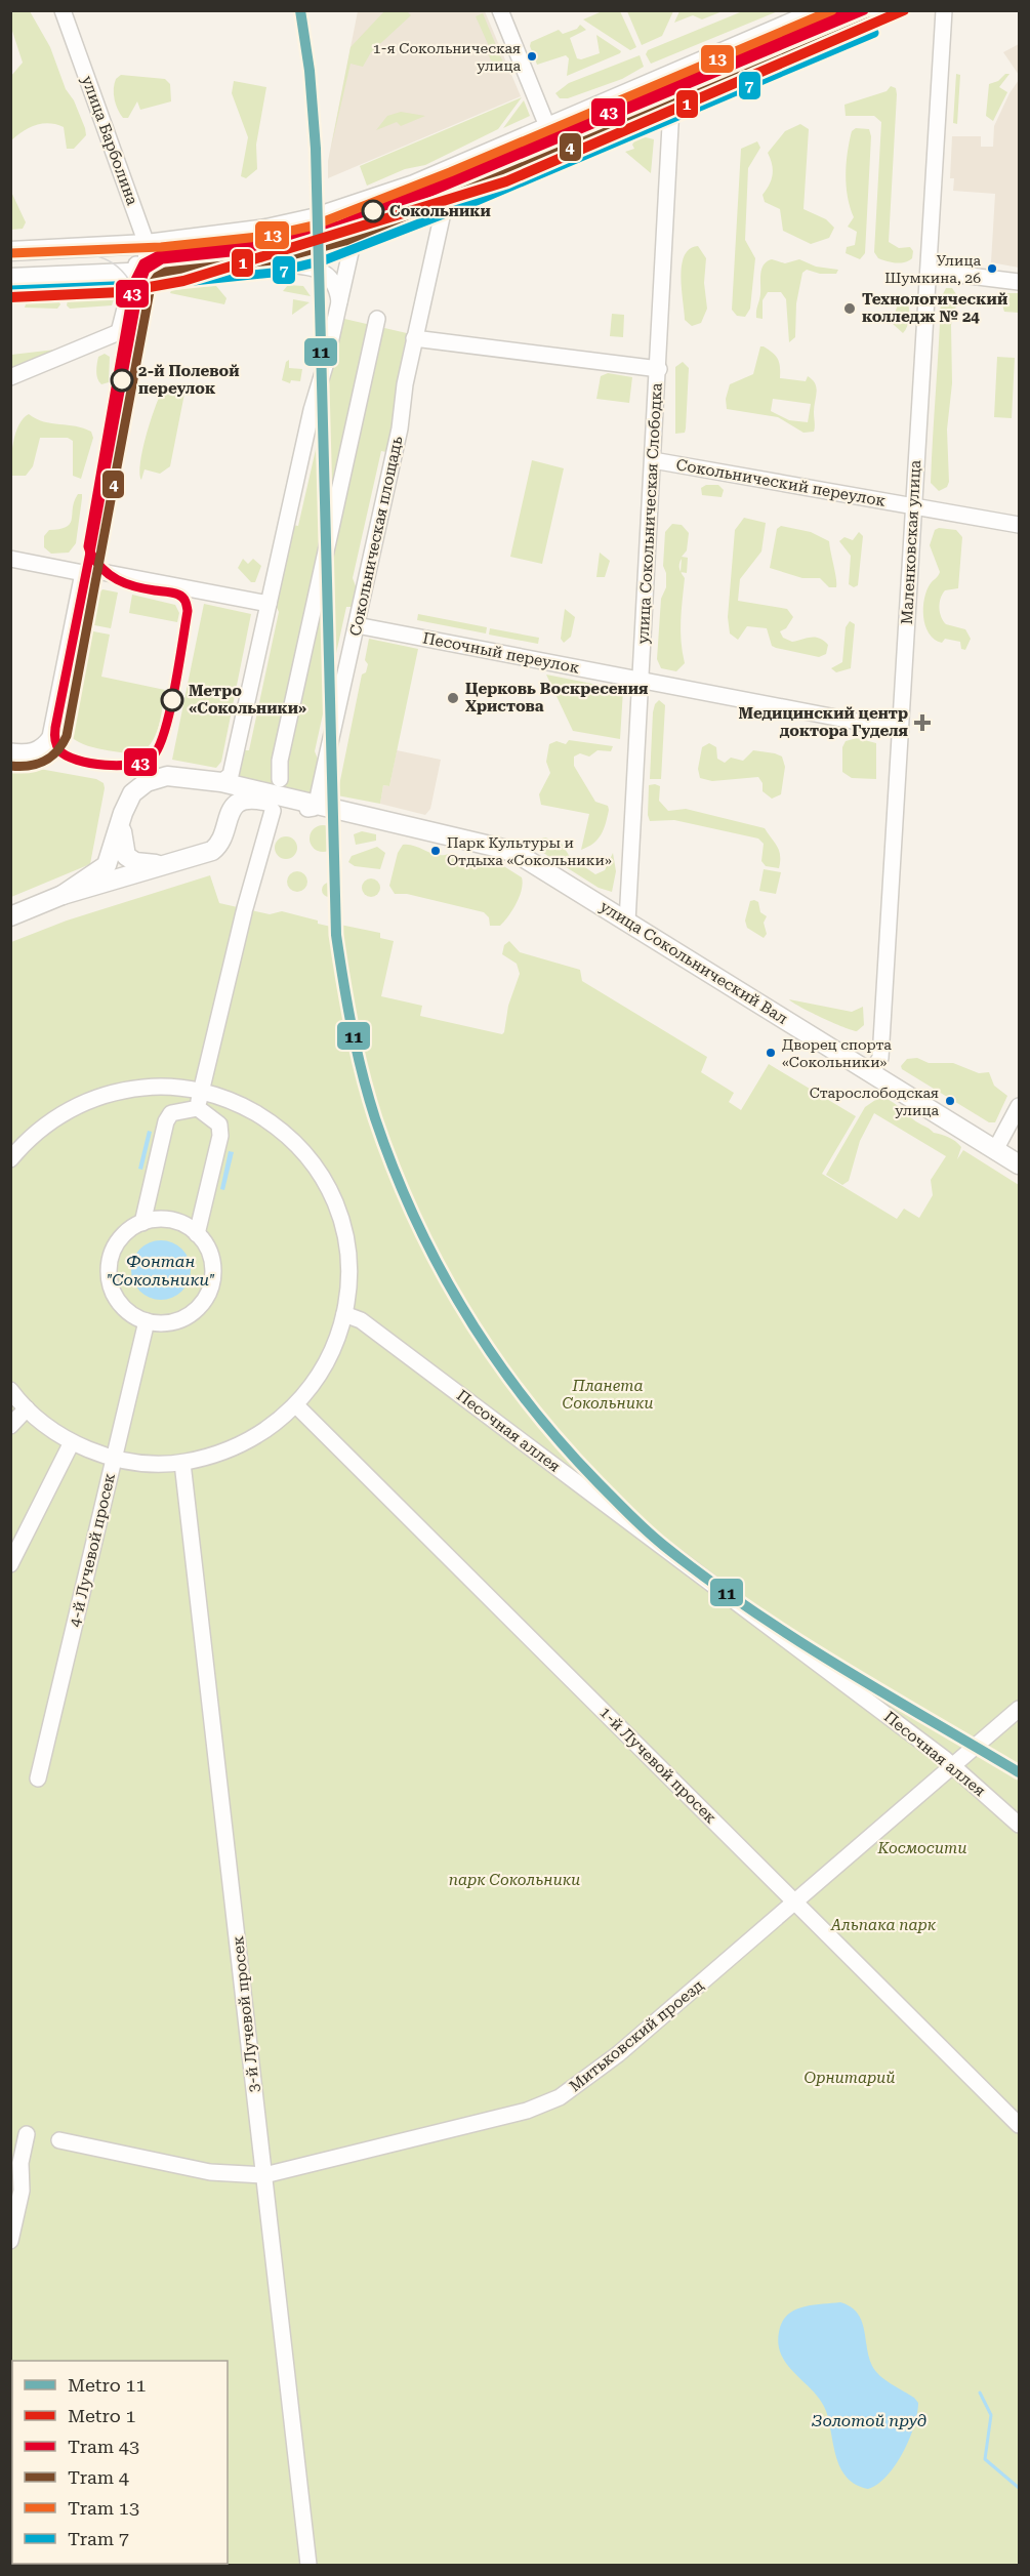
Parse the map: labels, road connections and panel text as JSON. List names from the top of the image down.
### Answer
{
  "streets": {
    "main road": ["улица Сокольнический Вал"],
    "street": [
      "улица Барболина",
      "Сокольнический переулок",
      "улица Сокольническая Слободка",
      "Сокольническая площадь",
      "Маленковская улица",
      "Песочный переулок",
      "Песочная аллея",
      "4-й Лучевой просек",
      "1-й Лучевой просек",
      "3-й Лучевой просек",
      "Митьковский проезд"
    ]
  },
  "crossings": [
    ["Сокольнический переулок", "улица Сокольническая Слободка"],
    ["Сокольнический переулок", "Маленковская улица"],
    ["улица Сокольническая Слободка", "Песочный переулок"],
    ["улица Сокольническая Слободка", "улица Сокольнический Вал"],
    ["Сокольническая площадь", "Песочный переулок"],
    ["Сокольническая площадь", "улица Сокольнический Вал"],
    ["Маленковская улица", "Песочный переулок"],
    ["Маленковская улица", "улица Сокольнический Вал"],
    ["Песочная аллея", "Митьковский проезд"],
    ["1-й Лучевой просек", "Митьковский проезд"],
    ["3-й Лучевой просек", "Митьковский проезд"]
  ],
  "water": ["Фонтан \"Сокольники\"", "Золотой пруд"],
  "parks": [
    "Планета Сокольники",
    "Космосити",
    "парк Сокольники",
    "Альпака парк",
    "Орнитарий"
  ],
  "places": {
    "other": [
      "1-я Сокольническая улица",
      "Сокольники",
      "Улица Шумкина, 26",
      "Технологический колледж № 24",
      "2-й Полевой переулок",
      "Церковь Воскресения Христова",
      "Метро «Сокольники»",
      "Парк Культуры и Отдыха «Сокольники»",
      "Дворец спорта «Сокольники»",
      "Старослободская улица"
    ],
    "health": ["Медицинский центр доктора Гуделя"]
  },
  "lines": [
    "metro line 11",
    "metro line 1",
    "tram line 43",
    "tram line 13",
    "tram line 4",
    "tram line 7"
  ],
  "legend": [
    "Metro 11",
    "Metro 1",
    "Tram 43",
    "Tram 4",
    "Tram 13",
    "Tram 7"
  ]
}
